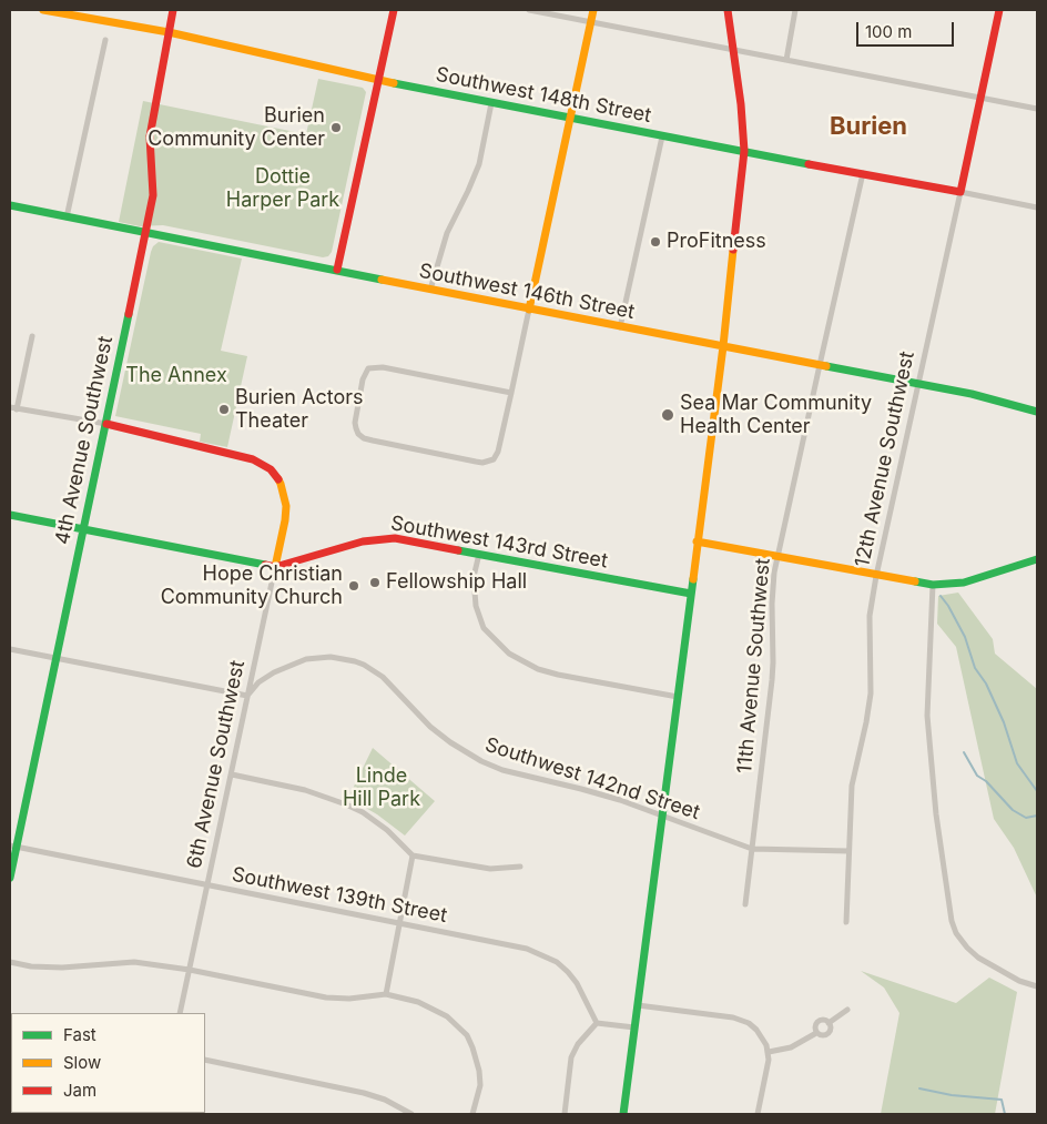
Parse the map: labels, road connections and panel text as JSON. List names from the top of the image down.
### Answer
{
  "streets": {
    "street": [
      "Southwest 148th Street",
      "Southwest 146th Street",
      "4th Avenue Southwest",
      "12th Avenue Southwest",
      "Southwest 143rd Street",
      "11th Avenue Southwest",
      "6th Avenue Southwest",
      "Southwest 142nd Street",
      "Southwest 139th Street"
    ]
  },
  "crossings": [
    ["Southwest 148th Street", "4th Avenue Southwest"],
    ["Southwest 148th Street", "12th Avenue Southwest"],
    ["Southwest 148th Street", "11th Avenue Southwest"],
    ["Southwest 146th Street", "4th Avenue Southwest"],
    ["Southwest 146th Street", "12th Avenue Southwest"],
    ["Southwest 146th Street", "11th Avenue Southwest"],
    ["4th Avenue Southwest", "Southwest 143rd Street"],
    ["4th Avenue Southwest", "6th Avenue Southwest"],
    ["4th Avenue Southwest", "Southwest 139th Street"],
    ["12th Avenue Southwest", "Southwest 142nd Street"],
    ["Southwest 143rd Street", "6th Avenue Southwest"],
    ["11th Avenue Southwest", "Southwest 142nd Street"],
    ["6th Avenue Southwest", "Southwest 142nd Street"],
    ["6th Avenue Southwest", "Southwest 139th Street"]
  ],
  "districts": ["Burien"],
  "parks": ["Dottie Harper Park", "The Annex", "Linde Hill Park"],
  "places": [
    "Burien Community Center",
    "ProFitness",
    "Burien Actors Theater",
    "Sea Mar Community Health Center",
    "Fellowship Hall",
    "Hope Christian Community Church"
  ],
  "legend": ["Fast", "Slow", "Jam"],
  "scale_bar": "100 m"
}
